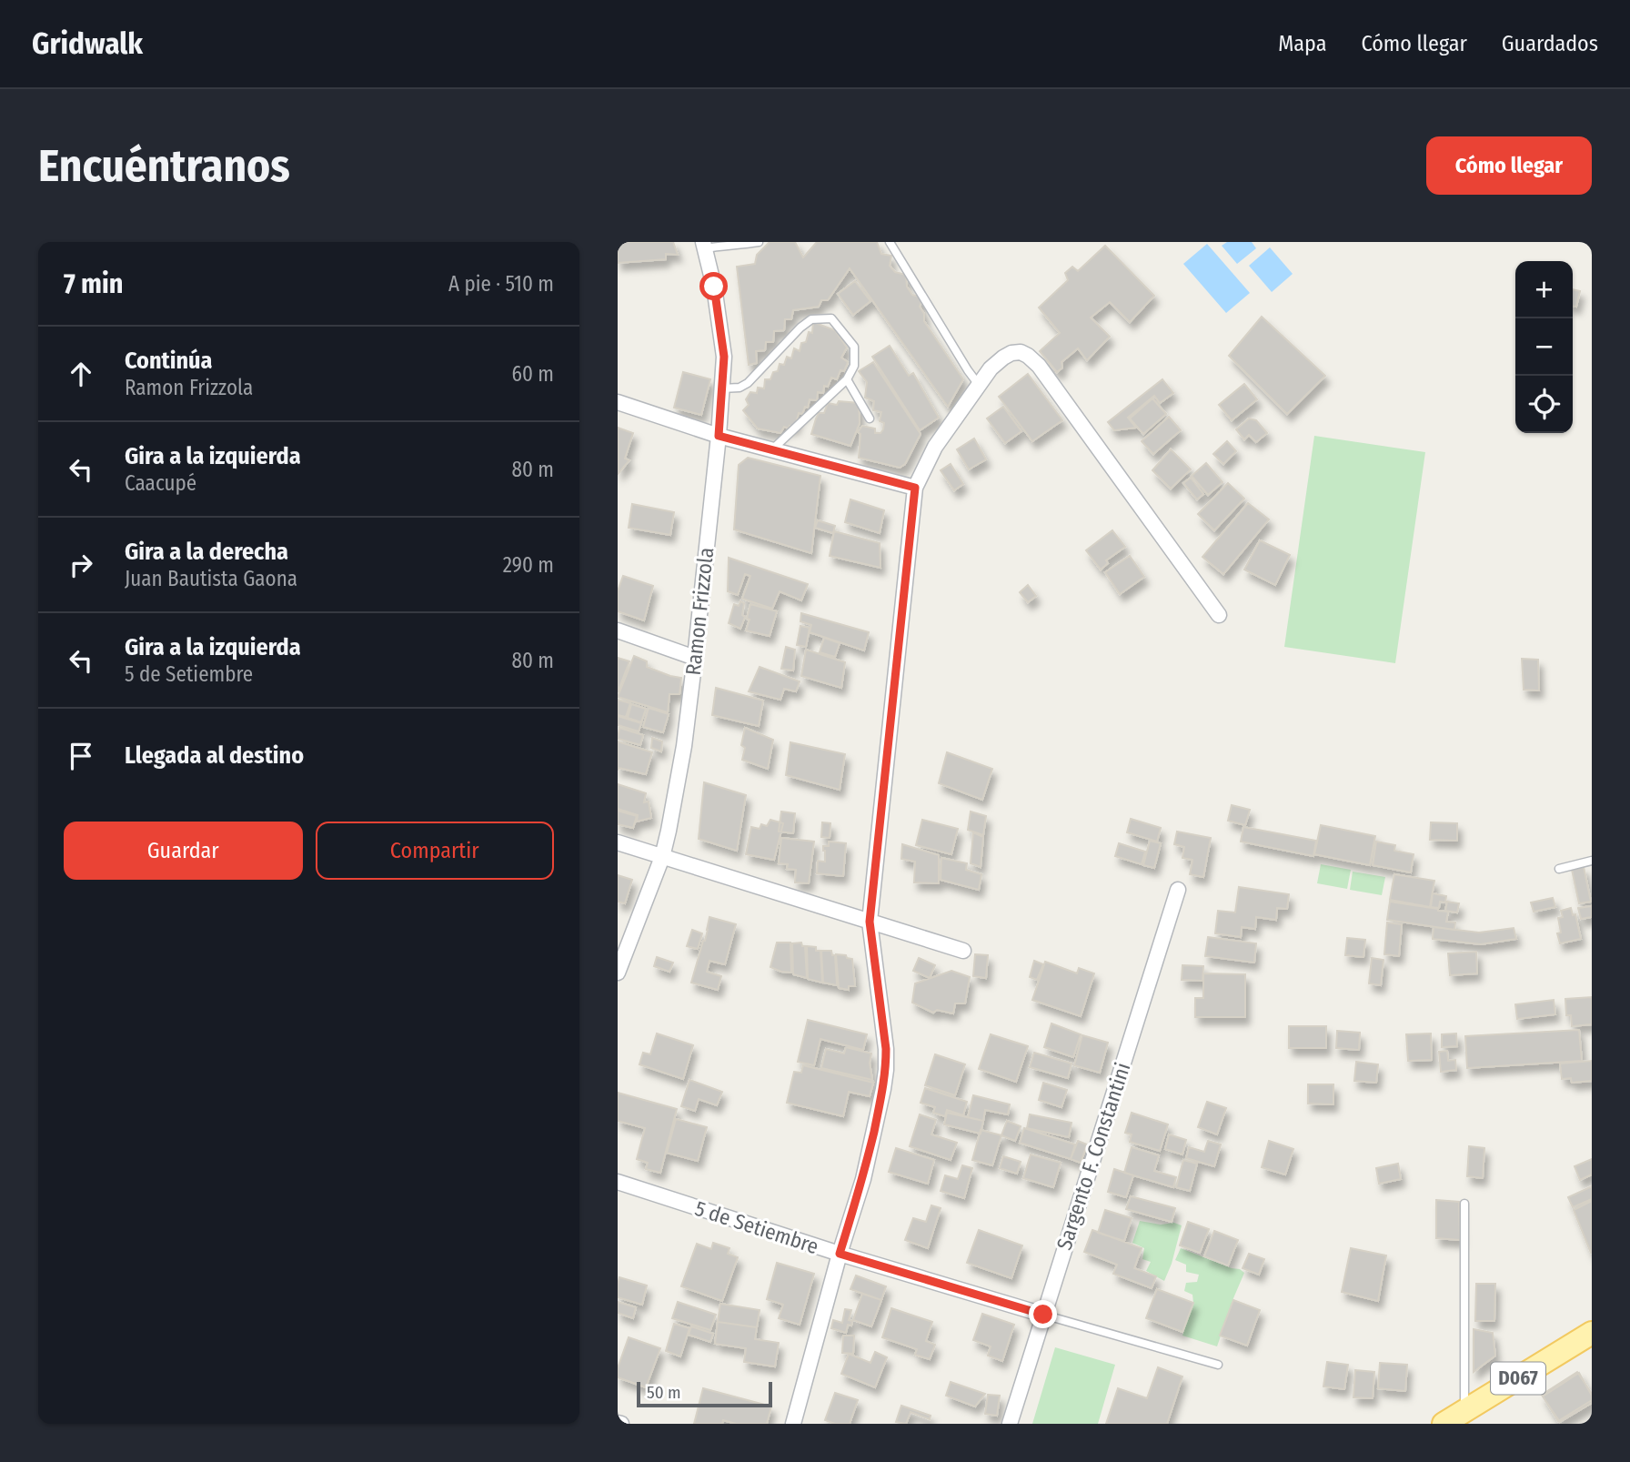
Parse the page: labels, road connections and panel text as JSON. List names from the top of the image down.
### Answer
{
  "streets": {
    "main road": ["D067"],
    "street": ["Ramon Frizzola", "Sargento F. Constantini", "5 de Setiembre"]
  },
  "crossings": [
    ["Sargento F. Constantini", "5 de Setiembre"]
  ],
  "scale_bar": "50 m",
  "page": {
    "header": "Gridwalk",
    "nav": ["Mapa", "Cómo llegar", "Guardados"],
    "buttons": [
      "Cómo llegar",
      ["Guardar", "Compartir"]
    ],
    "title": "Encuéntranos",
    "heading": ["7 min", "A pie · 510 m"],
    "map_buttons": ["+", "−"],
    "list": [
      ["Continúa", "Ramon Frizzola", "60 m"],
      ["Gira a la izquierda", "Caacupé", "80 m"],
      ["Gira a la derecha", "Juan Bautista Gaona", "290 m"],
      ["Gira a la izquierda", "5 de Setiembre", "80 m"],
      "Llegada al destino"
    ],
    "scale": "50 m"
  }
}
